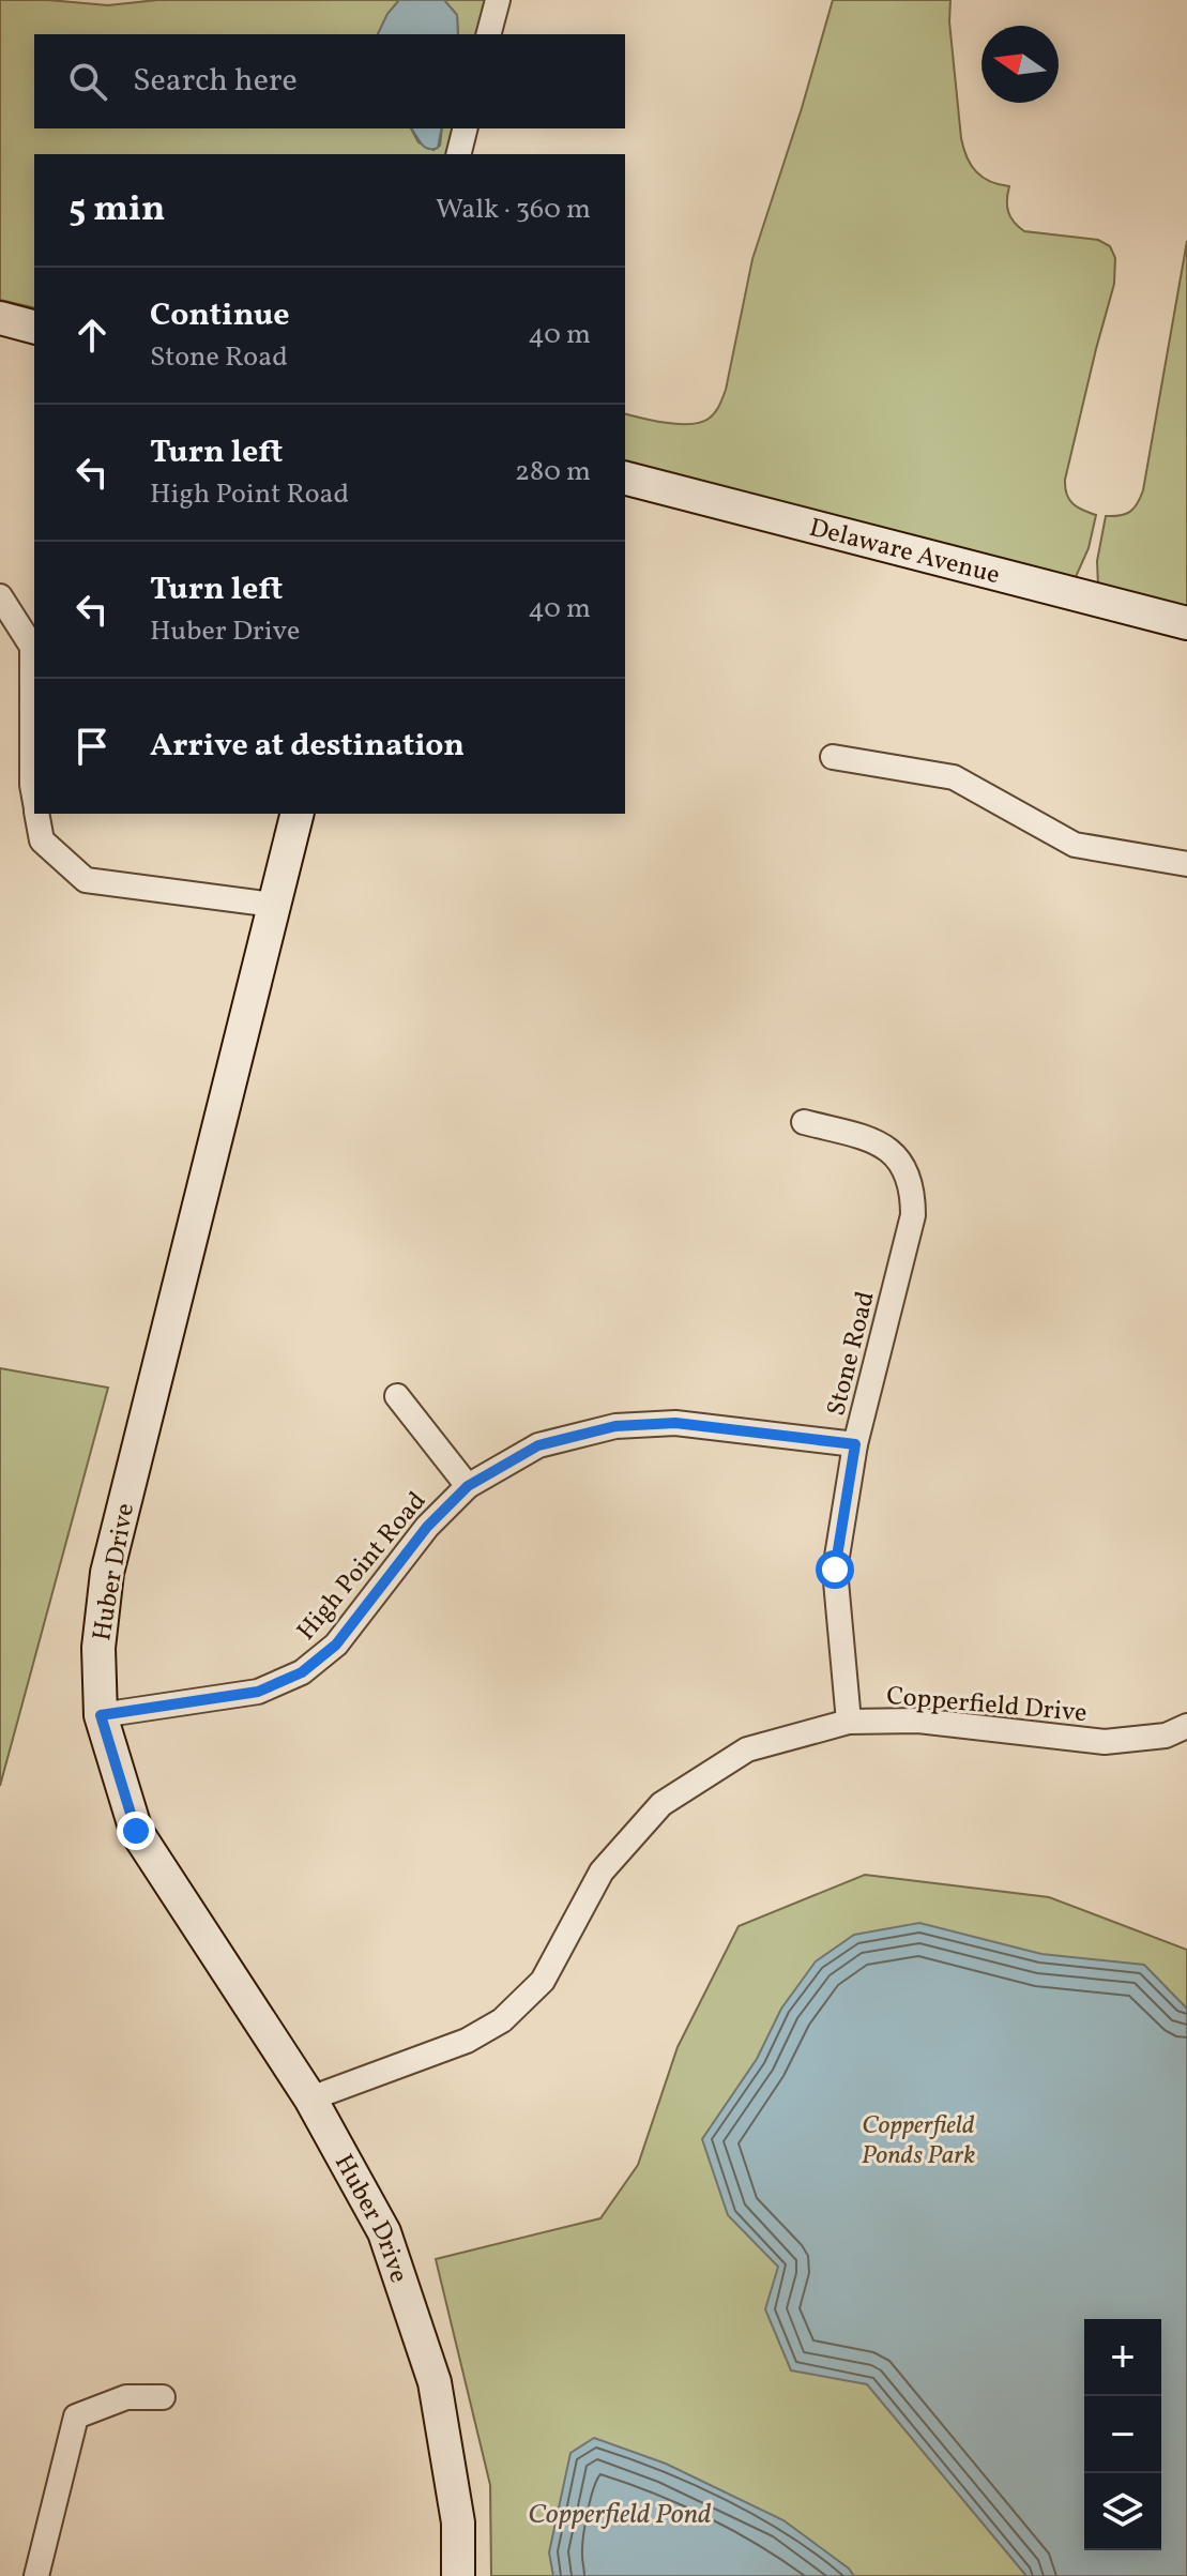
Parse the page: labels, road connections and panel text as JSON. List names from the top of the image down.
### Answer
{
  "streets": {
    "street": [
      "Delaware Avenue",
      "Stone Road",
      "High Point Road",
      "Huber Drive",
      "Copperfield Drive"
    ]
  },
  "crossings": [
    ["Stone Road", "High Point Road"],
    ["Stone Road", "Copperfield Drive"],
    ["High Point Road", "Huber Drive"],
    ["Huber Drive", "Copperfield Drive"]
  ],
  "water": ["Copperfield Pond"],
  "parks": ["Copperfield Ponds Park"],
  "north": "left",
  "page": {
    "search": "Search here",
    "heading": ["5 min", "Walk · 360 m"],
    "list": [
      ["Continue", "Stone Road", "40 m"],
      ["Turn left", "High Point Road", "280 m"],
      ["Turn left", "Huber Drive", "40 m"],
      "Arrive at destination"
    ],
    "map_buttons": ["+", "−"]
  }
}
